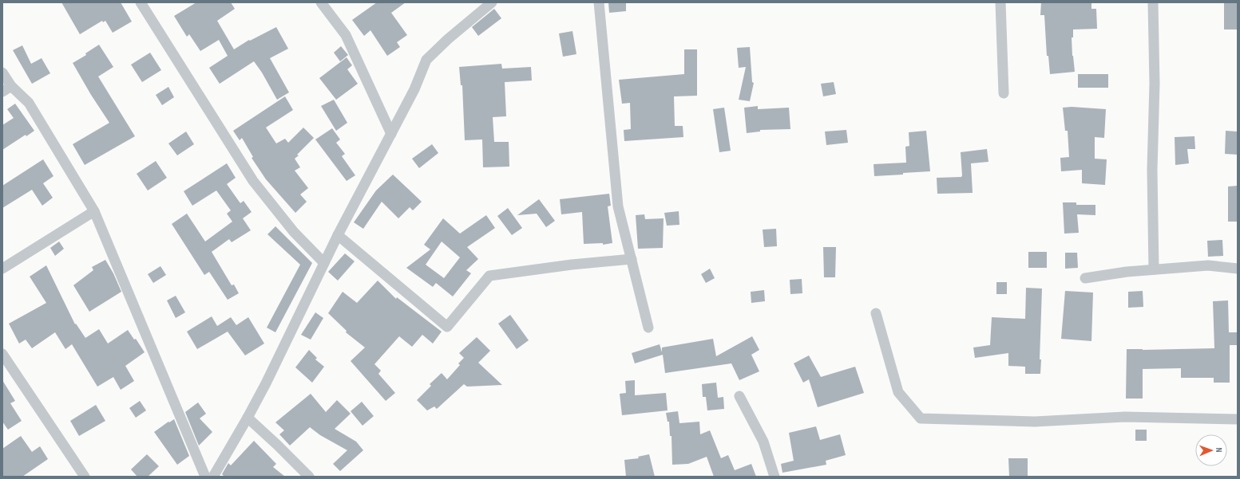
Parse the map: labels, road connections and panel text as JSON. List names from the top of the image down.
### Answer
{
  "north": "right"
}
